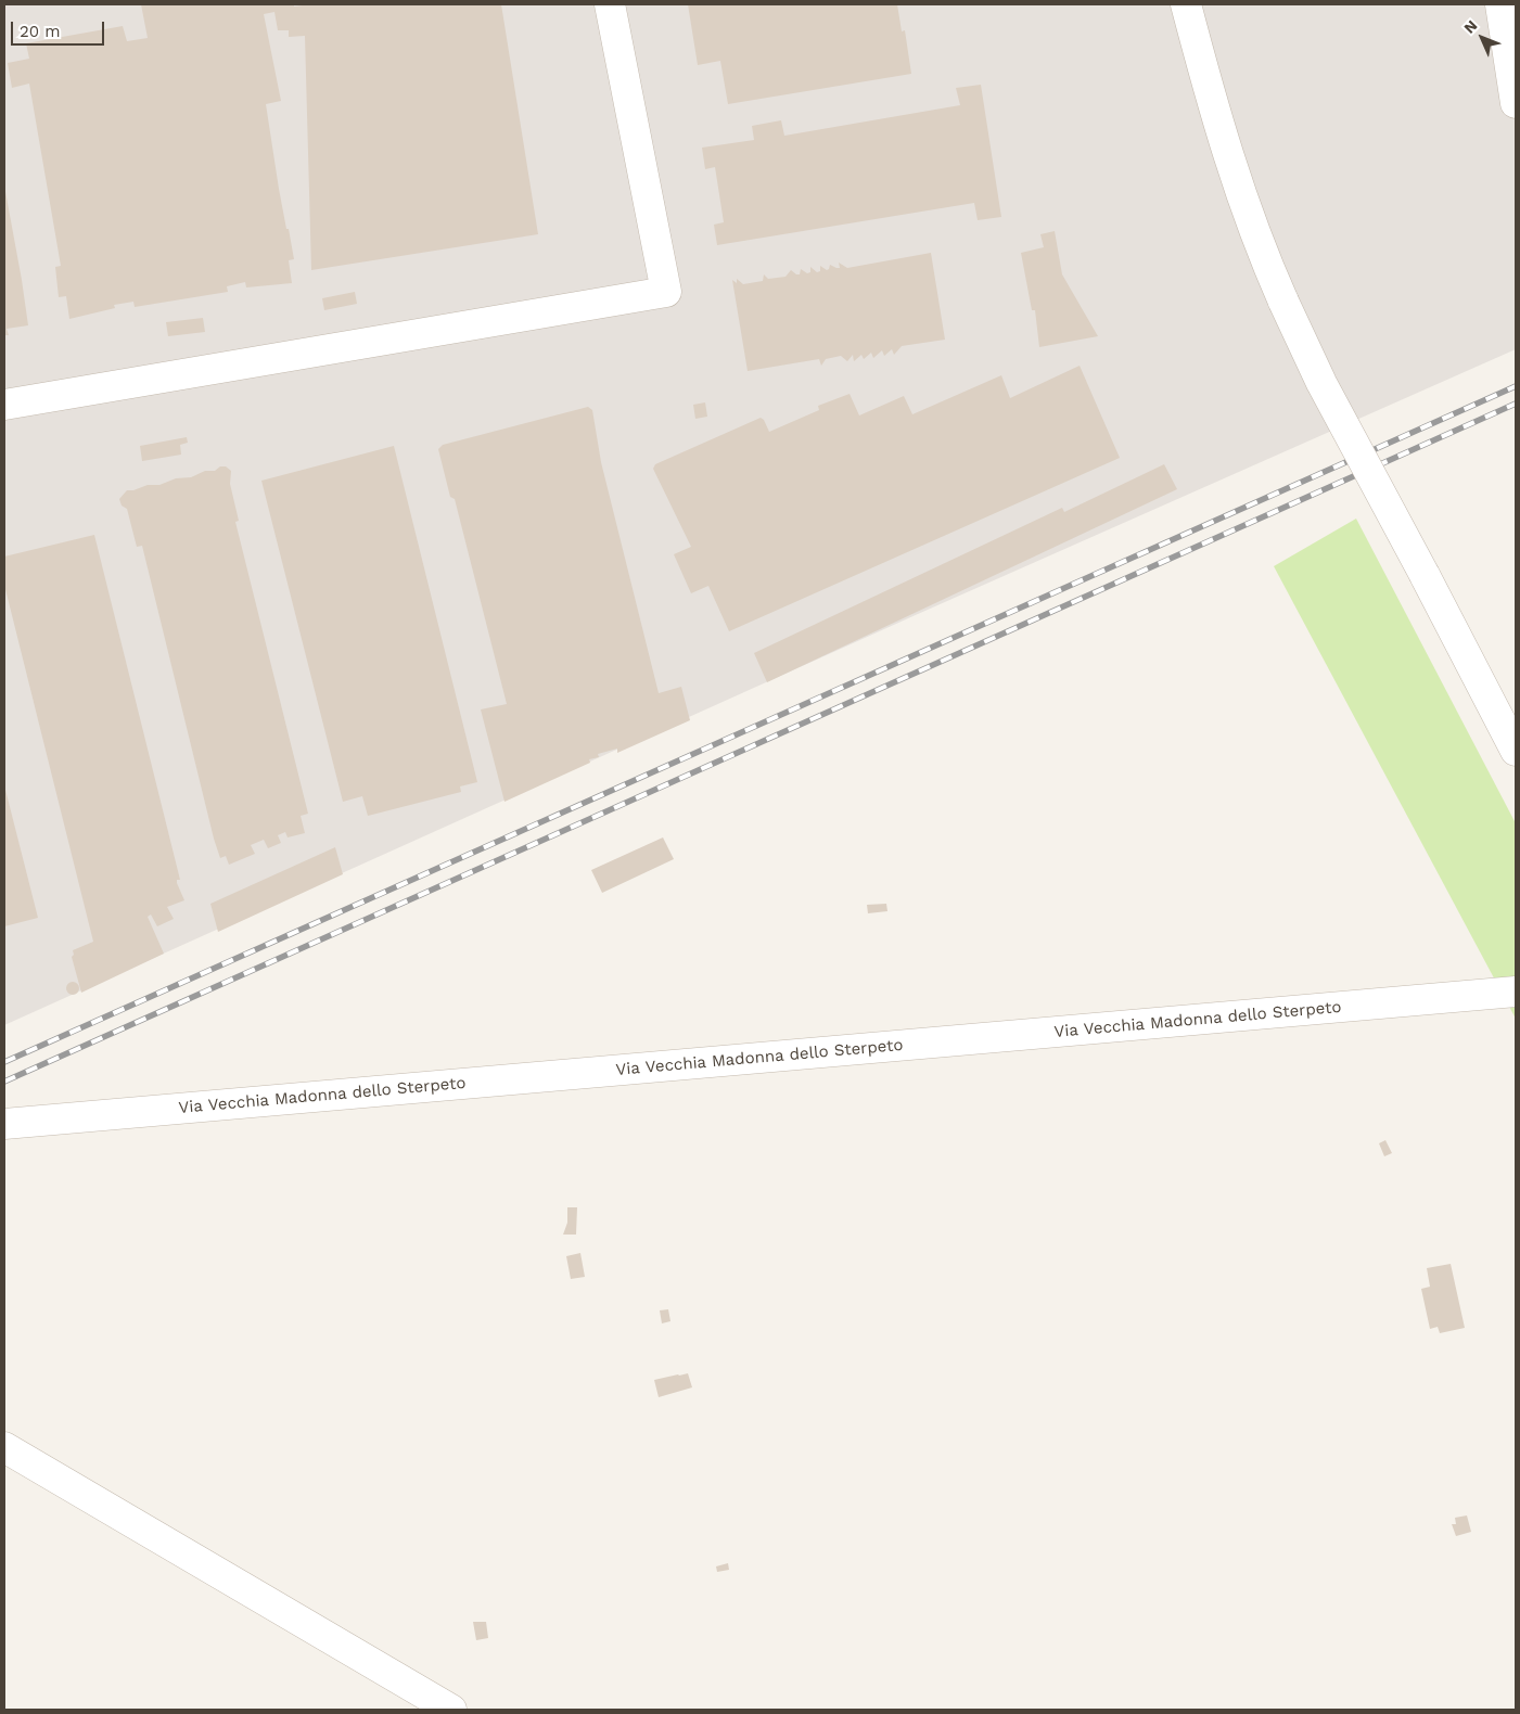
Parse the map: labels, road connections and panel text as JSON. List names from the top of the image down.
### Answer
{
  "streets": {
    "street": ["Via Vecchia Madonna dello Sterpeto"]
  },
  "scale_bar": "20 m",
  "north": "top left"
}
